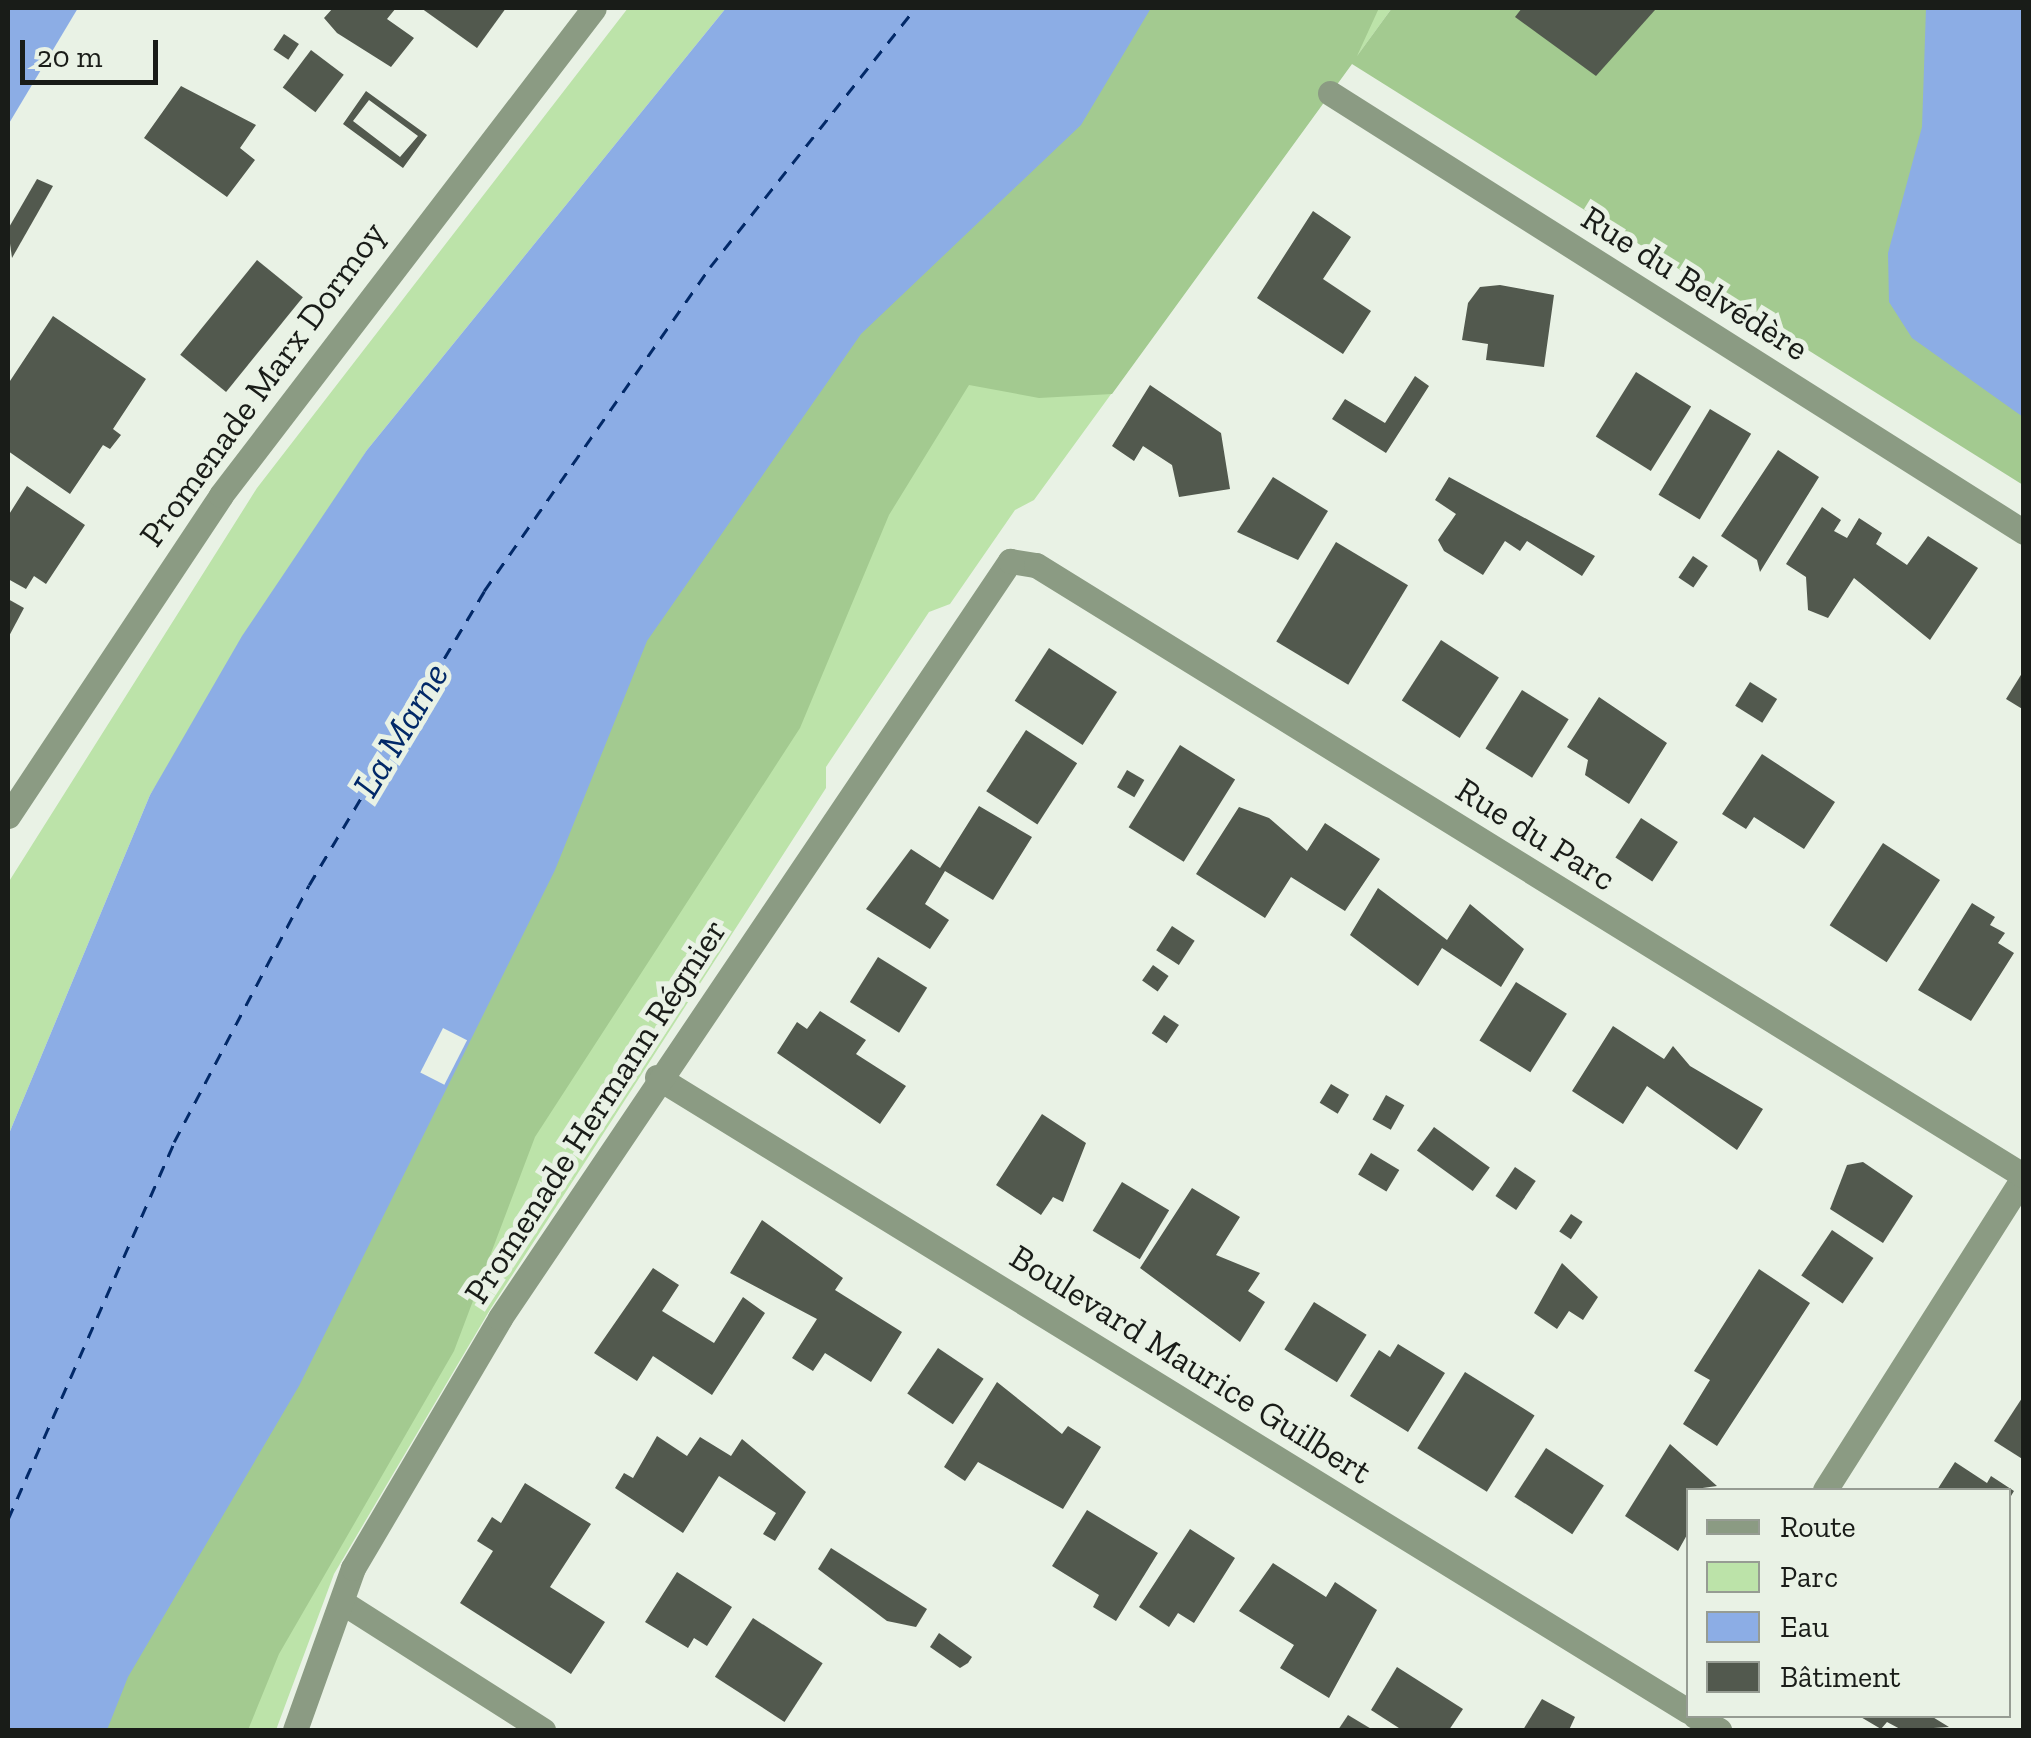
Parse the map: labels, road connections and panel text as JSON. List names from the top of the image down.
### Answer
{
  "streets": {
    "street": [
      "Rue du Belvédère",
      "Promenade Marx Dormoy",
      "Rue du Parc",
      "Promenade Hermann Régnier",
      "Boulevard Maurice Guilbert"
    ]
  },
  "crossings": [
    ["Rue du Parc", "Promenade Hermann Régnier"],
    ["Promenade Hermann Régnier", "Boulevard Maurice Guilbert"]
  ],
  "water": ["La Marne"],
  "legend": [
    "Route",
    "Parc",
    "Eau",
    "Bâtiment"
  ],
  "scale_bar": "20 m"
}
